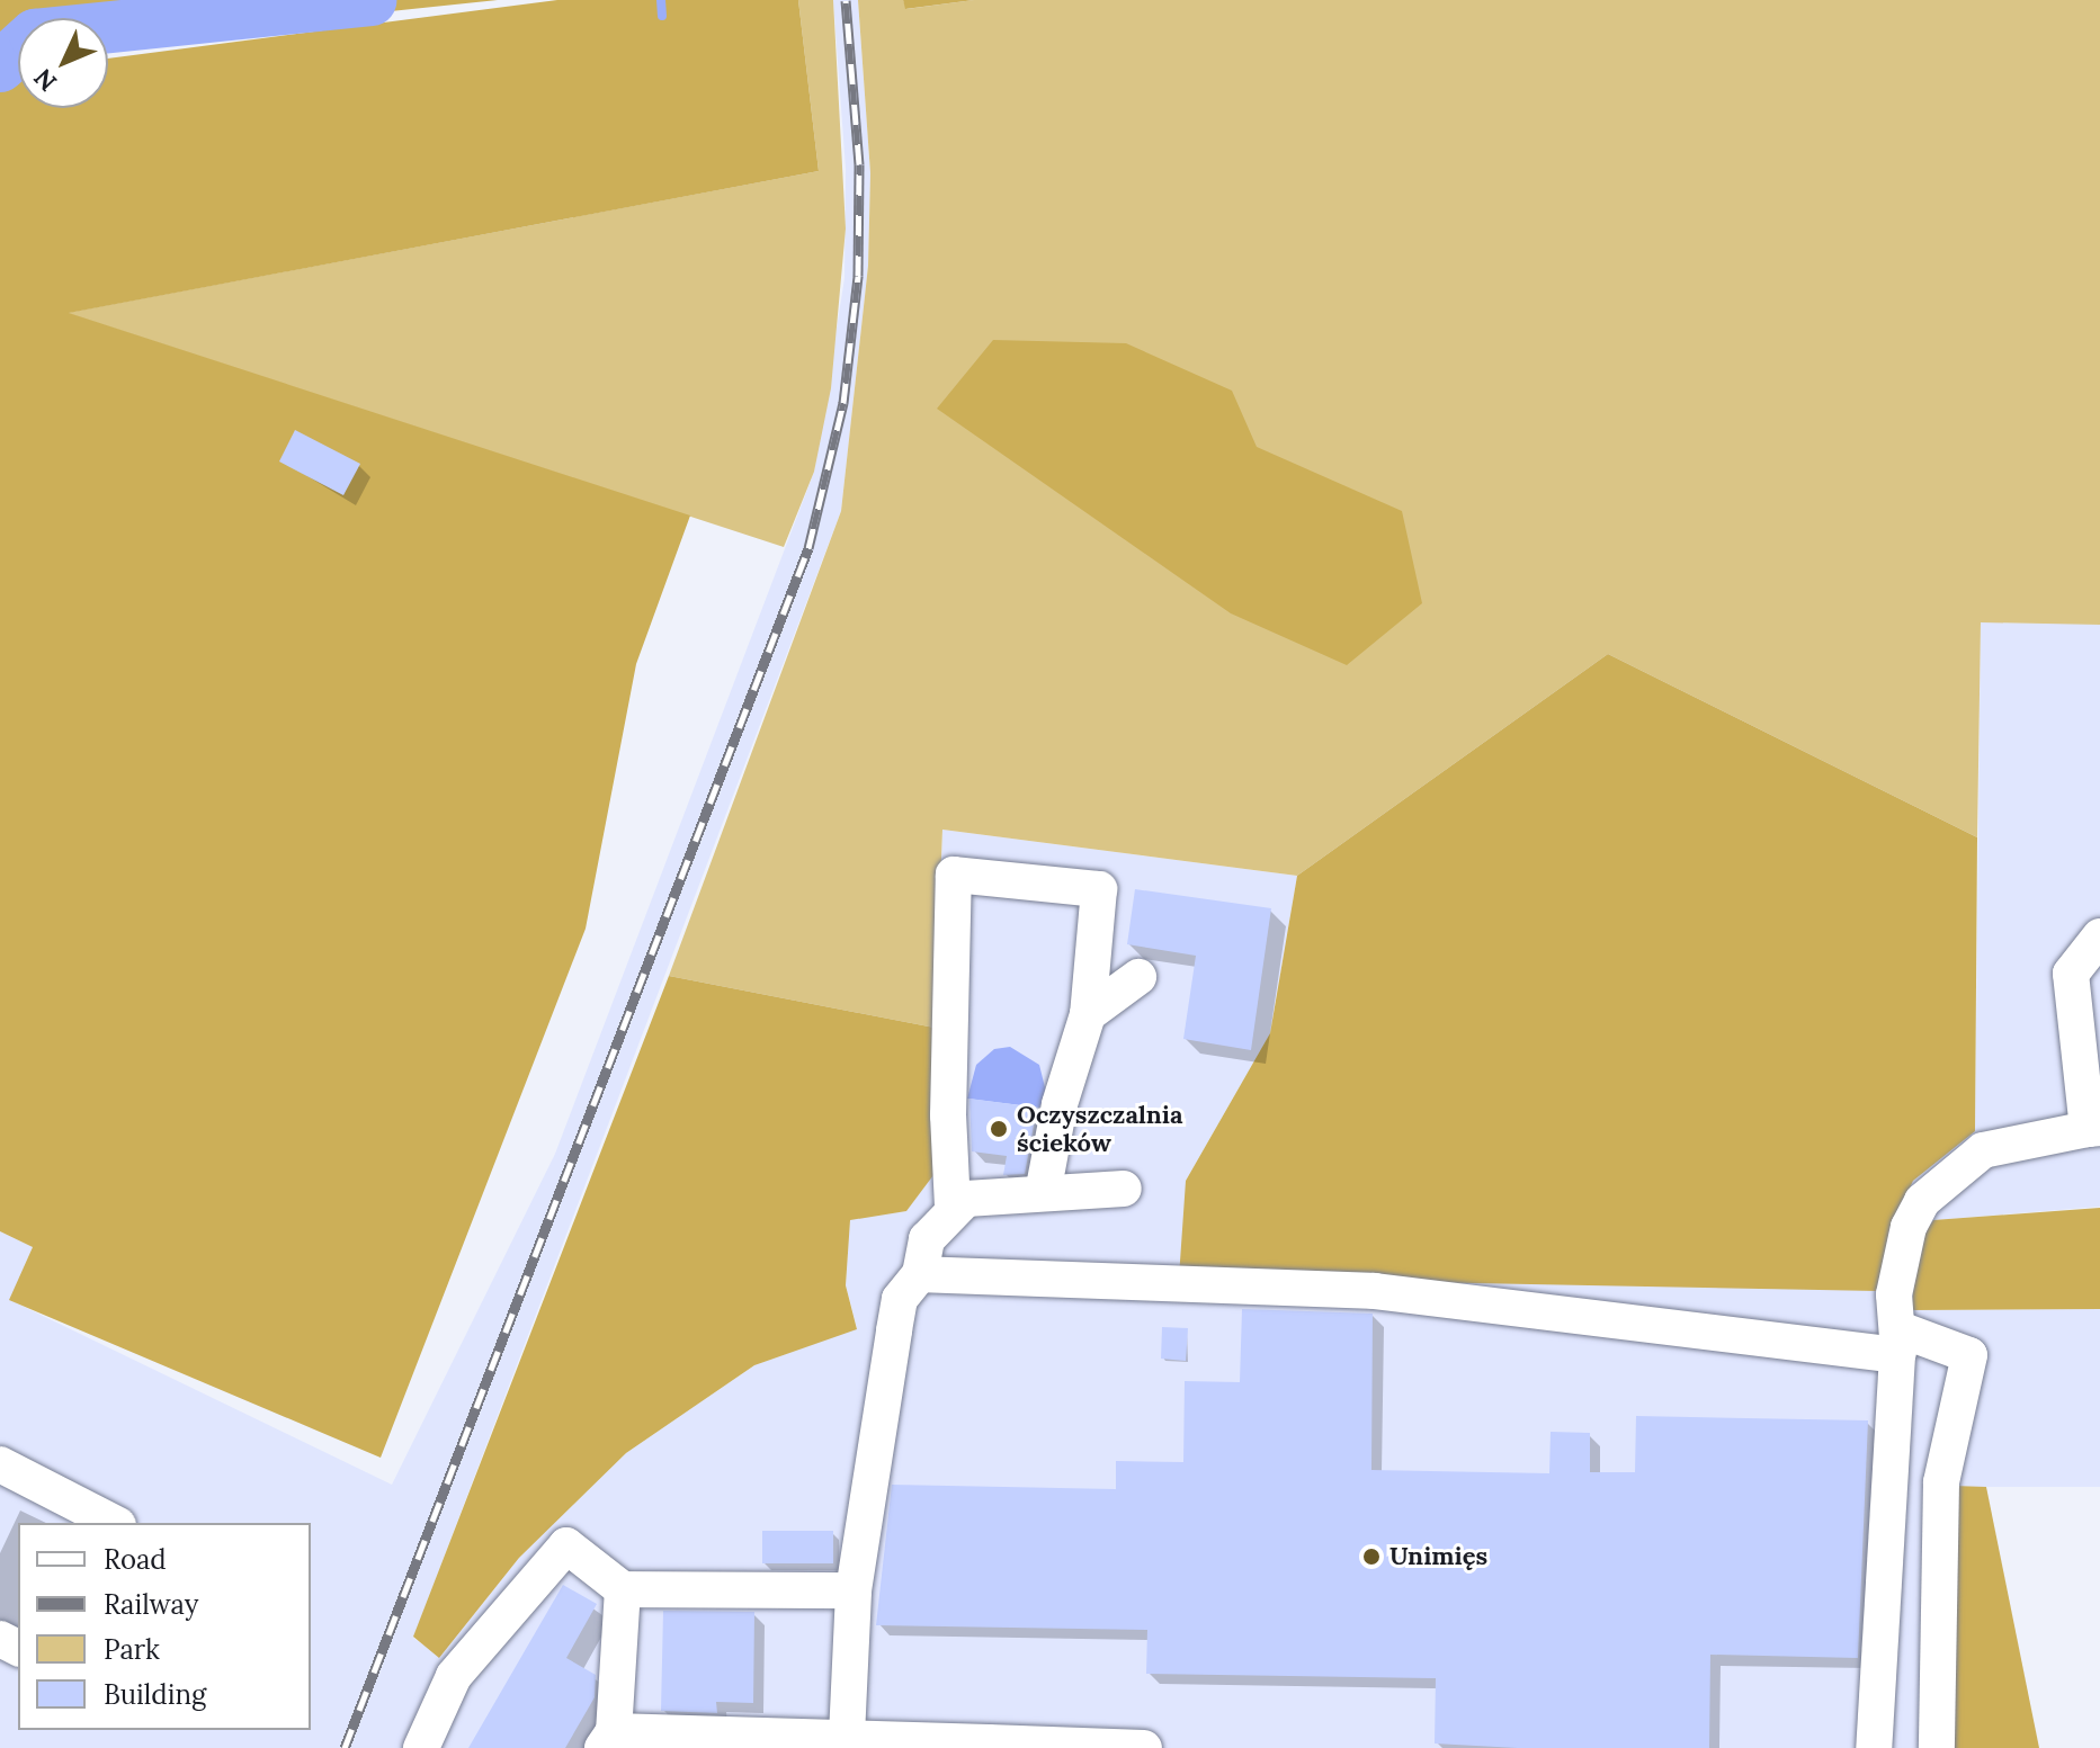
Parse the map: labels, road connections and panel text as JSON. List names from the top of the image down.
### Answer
{
  "places": ["Oczyszczalnia ścieków", "Unimięs"],
  "legend": [
    "Road",
    "Railway",
    "Park",
    "Building"
  ],
  "north": "bottom left"
}
